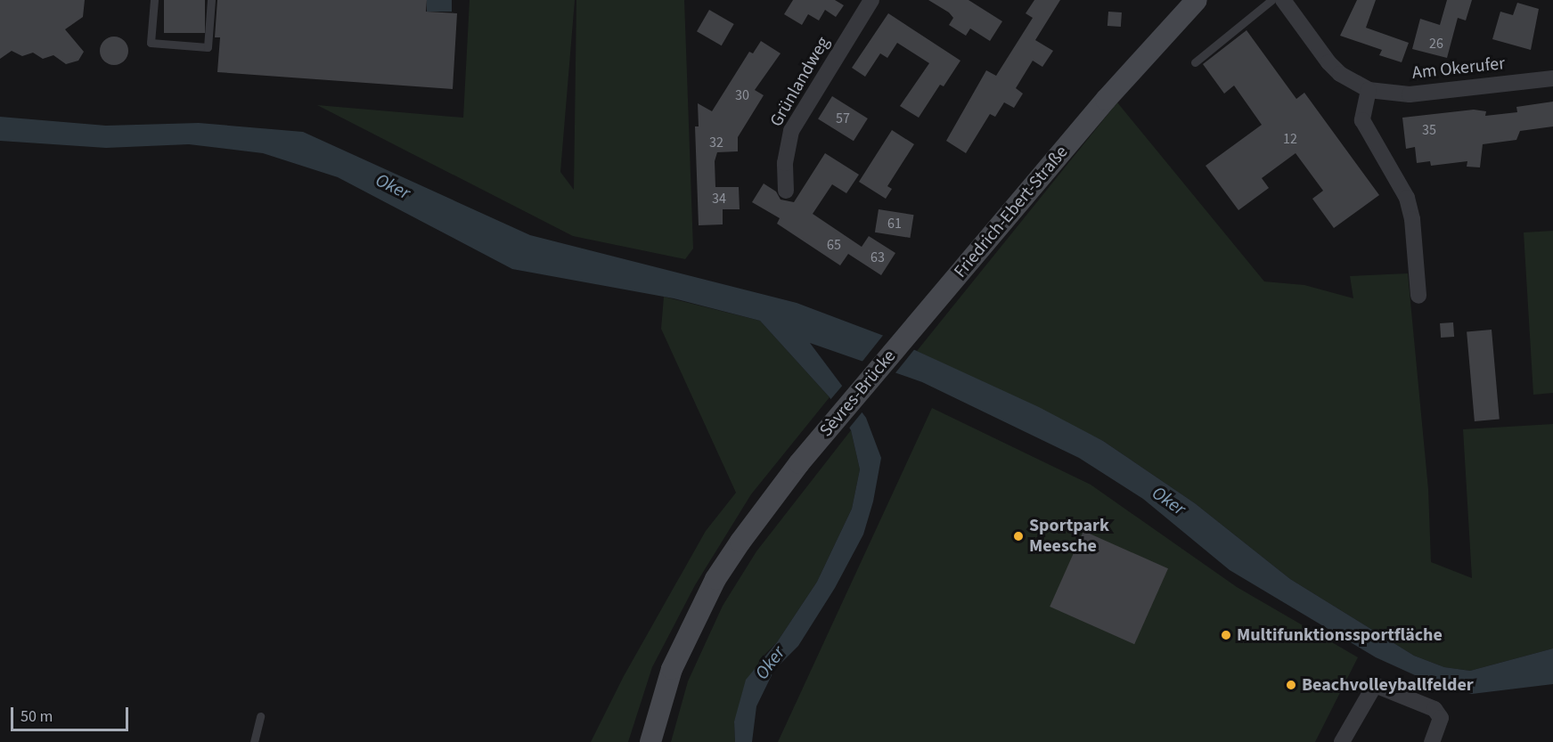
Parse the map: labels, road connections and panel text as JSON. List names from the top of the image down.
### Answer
{
  "streets": {
    "main road": ["Friedrich-Ebert-Straße", "Sèvres-Brücke"],
    "street": ["Am Okerufer", "Grünlandweg"]
  },
  "crossings": [
    ["Friedrich-Ebert-Straße", "Sèvres-Brücke"]
  ],
  "water": ["Oker"],
  "places": ["Sportpark Meesche", "Multifunktionssportfläche", "Beachvolleyballfelder"],
  "house_numbers": [
    "26",
    "30",
    "57",
    "35",
    "12",
    "32",
    "34",
    "61",
    "65",
    "63"
  ],
  "scale_bar": "50 m"
}
